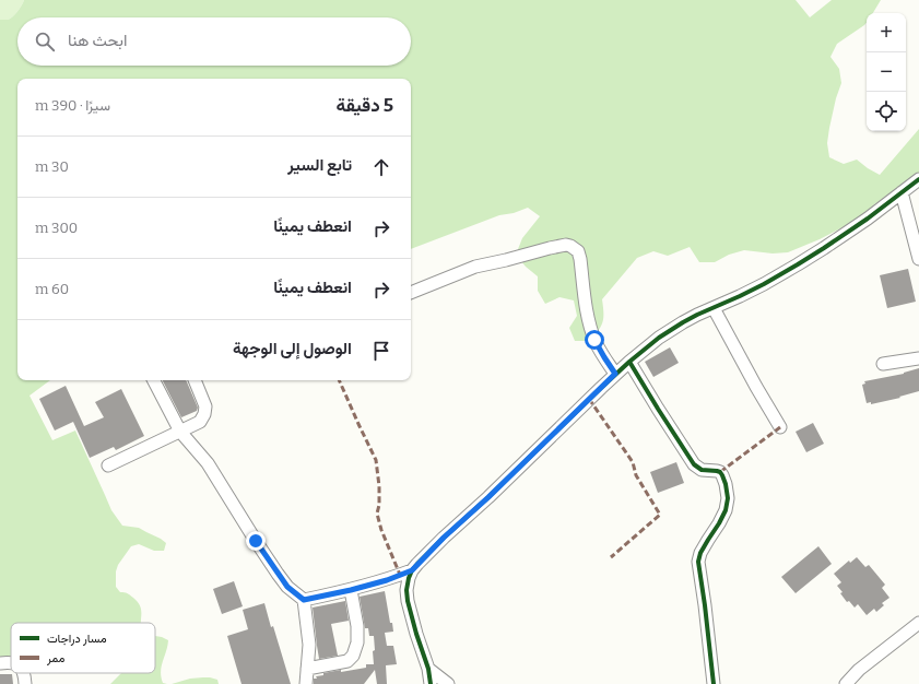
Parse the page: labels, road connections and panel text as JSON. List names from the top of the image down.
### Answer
{
  "legend": ["مسار دراجات", "ممر"],
  "page": {
    "map_buttons": ["+", "−"],
    "search": "ابحث هنا",
    "heading": ["5 دقيقة", "سيرًا · 390 m"],
    "list": [
      ["تابع السير", "30 m"],
      ["انعطف يمينًا", "300 m"],
      ["انعطف يمينًا", "60 m"],
      "الوصول إلى الوجهة"
    ]
  }
}
